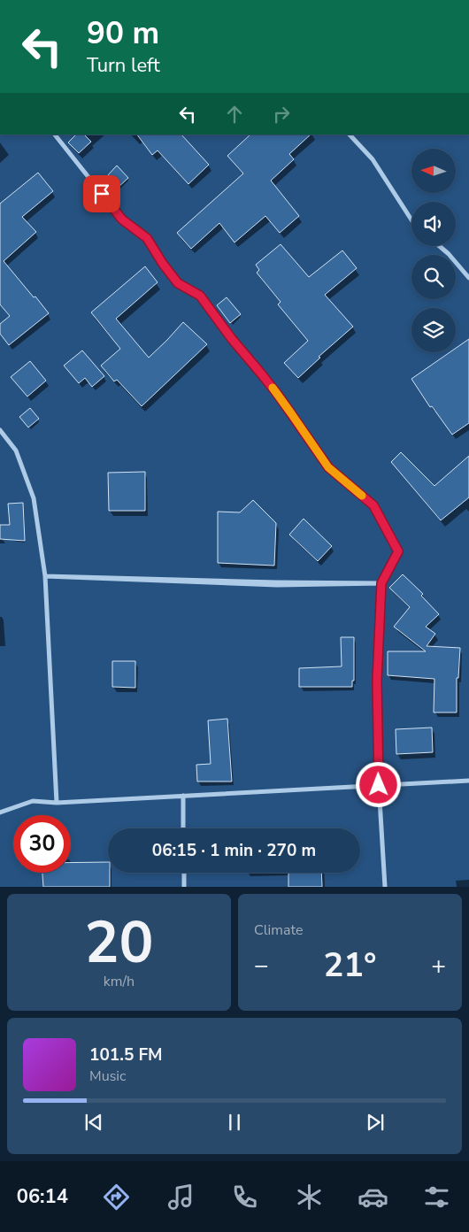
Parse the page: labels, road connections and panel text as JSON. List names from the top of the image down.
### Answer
{
  "north": "left",
  "page": {
    "turn": ["90 m", "Turn left"],
    "limit": "30",
    "trip": "06:15 · 1 min · 270 m",
    "tile": [
      ["20", "km/h"],
      "Climate"
    ],
    "heat": ["−", "21°", "+"],
    "song": ["101.5 FM", "Music"],
    "tabs": "06:14"
  }
}
